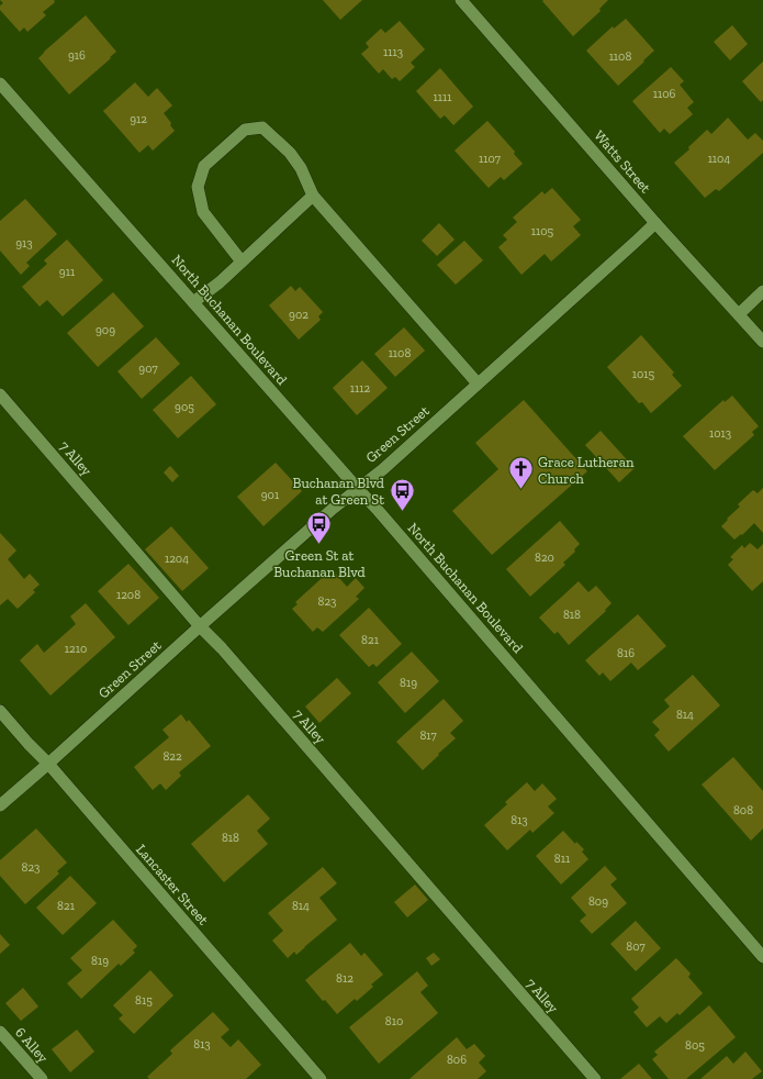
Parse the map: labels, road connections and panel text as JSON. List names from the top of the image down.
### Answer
{
  "streets": {
    "street": [
      "Watts Street",
      "North Buchanan Boulevard",
      "Green Street",
      "7 Alley",
      "Lancaster Street",
      "6 Alley"
    ]
  },
  "crossings": [
    ["Watts Street", "Green Street"],
    ["North Buchanan Boulevard", "Green Street"],
    ["Green Street", "7 Alley"],
    ["Green Street", "Lancaster Street"]
  ],
  "places": {
    "church": ["Grace Lutheran Church"],
    "bus stop": ["Buchanan Blvd at Green St", "Green St at Buchanan Blvd"]
  },
  "house_numbers": [
    "1113",
    "916",
    "1108",
    "1106",
    "1111",
    "912",
    "1107",
    "1104",
    "1105",
    "913",
    "911",
    "902",
    "909",
    "1108",
    "907",
    "1015",
    "1112",
    "905",
    "1013",
    "901",
    "820",
    "1204",
    "1208",
    "823",
    "818",
    "821",
    "1210",
    "816",
    "819",
    "814",
    "817",
    "822",
    "808",
    "813",
    "818",
    "811",
    "823",
    "809",
    "821",
    "814",
    "807",
    "819",
    "812",
    "815",
    "810",
    "813",
    "805",
    "806"
  ]
}
